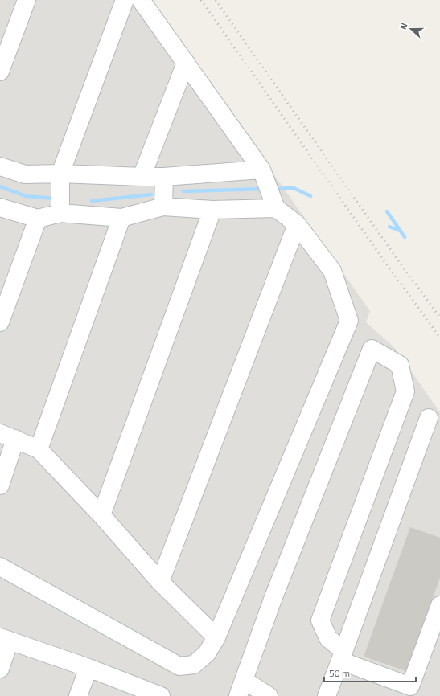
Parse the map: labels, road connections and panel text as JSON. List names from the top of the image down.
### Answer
{
  "scale_bar": "50 m",
  "north": "left"
}
